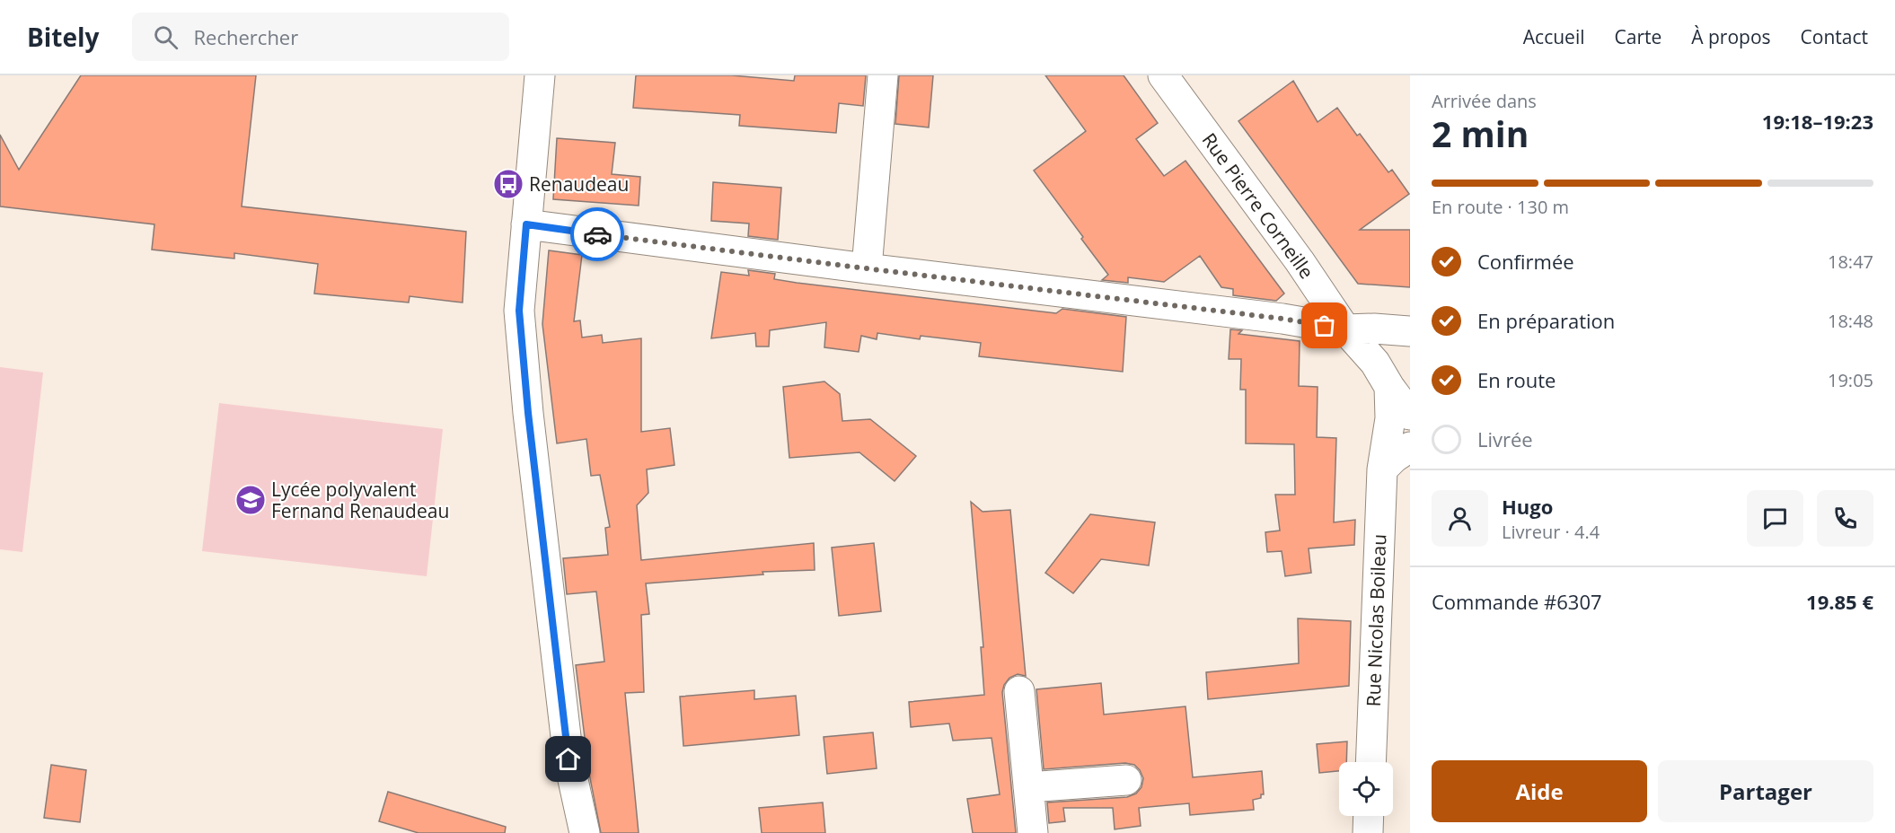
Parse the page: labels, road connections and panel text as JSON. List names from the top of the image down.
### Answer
{
  "streets": {
    "street": ["Rue Pierre Corneille", "Rue Nicolas Boileau"]
  },
  "crossings": [
    ["Rue Pierre Corneille", "Rue Nicolas Boileau"]
  ],
  "places": {
    "bus stop": ["Renaudeau"],
    "school or university": ["Lycée polyvalent Fernand Renaudeau"]
  },
  "page": {
    "header": "Bitely",
    "search": "Rechercher",
    "nav": [
      "Accueil",
      "Carte",
      "À propos",
      "Contact"
    ],
    "heading": ["2 min", "Arrivée dans", "19:18–19:23"],
    "panel": [
      "Hugo",
      "Livreur · 4.4",
      "Commande #6307",
      "19.85 €"
    ],
    "bar": "En route · 130 m",
    "list": [
      ["Confirmée", "18:47"],
      ["En préparation", "18:48"],
      ["En route", "19:05"],
      "Livrée"
    ],
    "buttons": ["Aide", "Partager"]
  }
}
